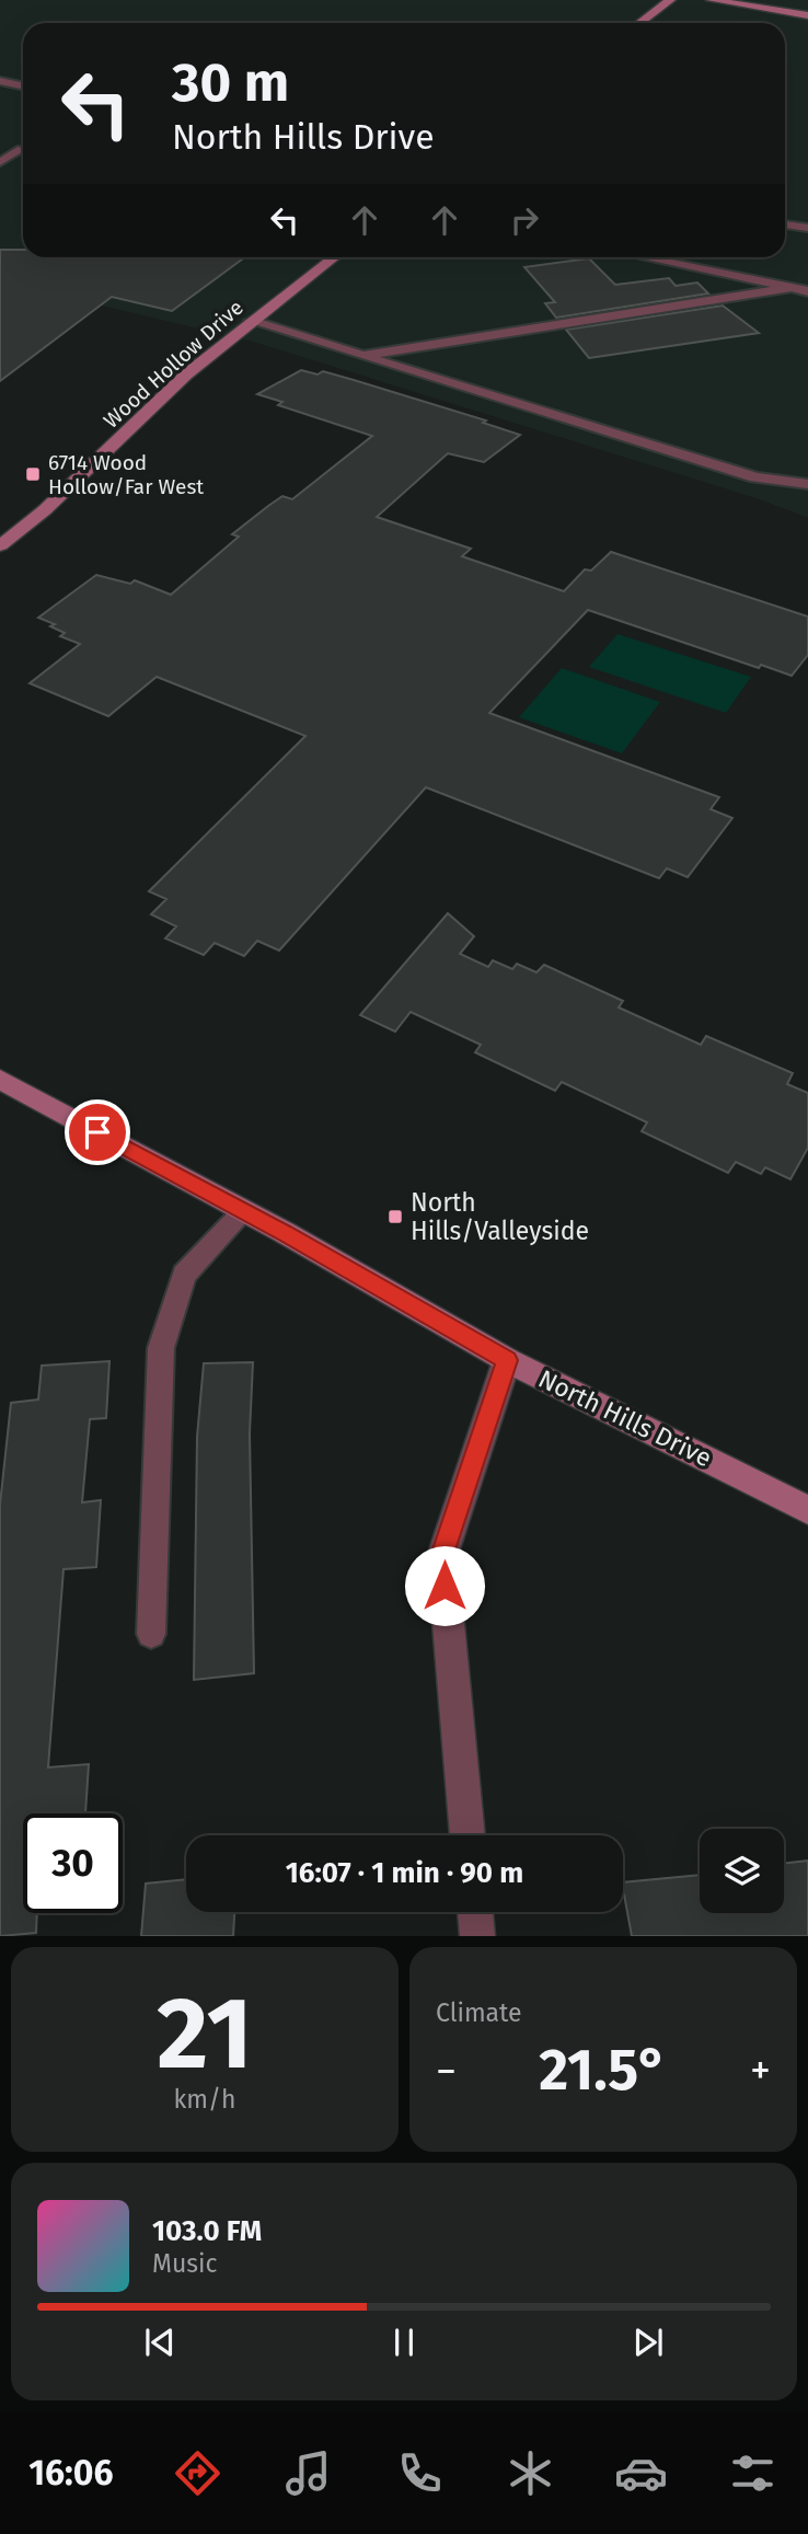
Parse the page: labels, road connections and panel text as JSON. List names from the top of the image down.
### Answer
{
  "streets": {
    "street": ["Wood Hollow Drive", "North Hills Drive"]
  },
  "places": {
    "transit": ["6714 Wood Hollow/Far West", "North Hills/Valleyside"]
  },
  "page": {
    "turn": ["30 m", "North Hills Drive"],
    "limit": "30",
    "trip": "16:07 · 1 min · 90 m",
    "tile": [
      ["21", "km/h"],
      "Climate"
    ],
    "heat": ["−", "21.5°", "+"],
    "song": ["103.0 FM", "Music"],
    "tabs": "16:06"
  }
}
